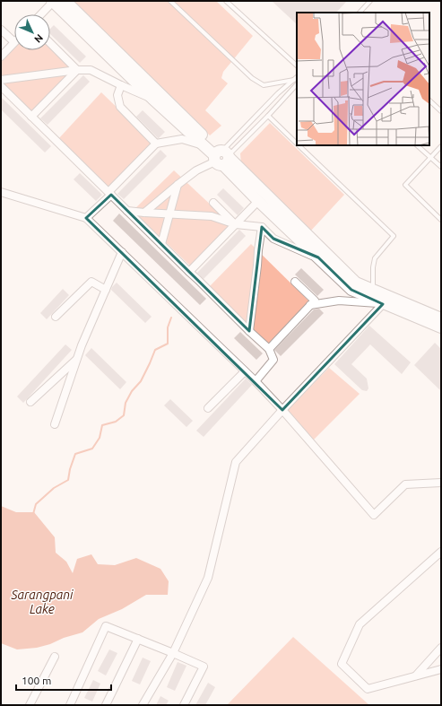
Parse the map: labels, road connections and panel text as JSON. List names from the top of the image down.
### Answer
{
  "water": ["Sarangpani Lake"],
  "scale_bar": "100 m",
  "north": "bottom right"
}
